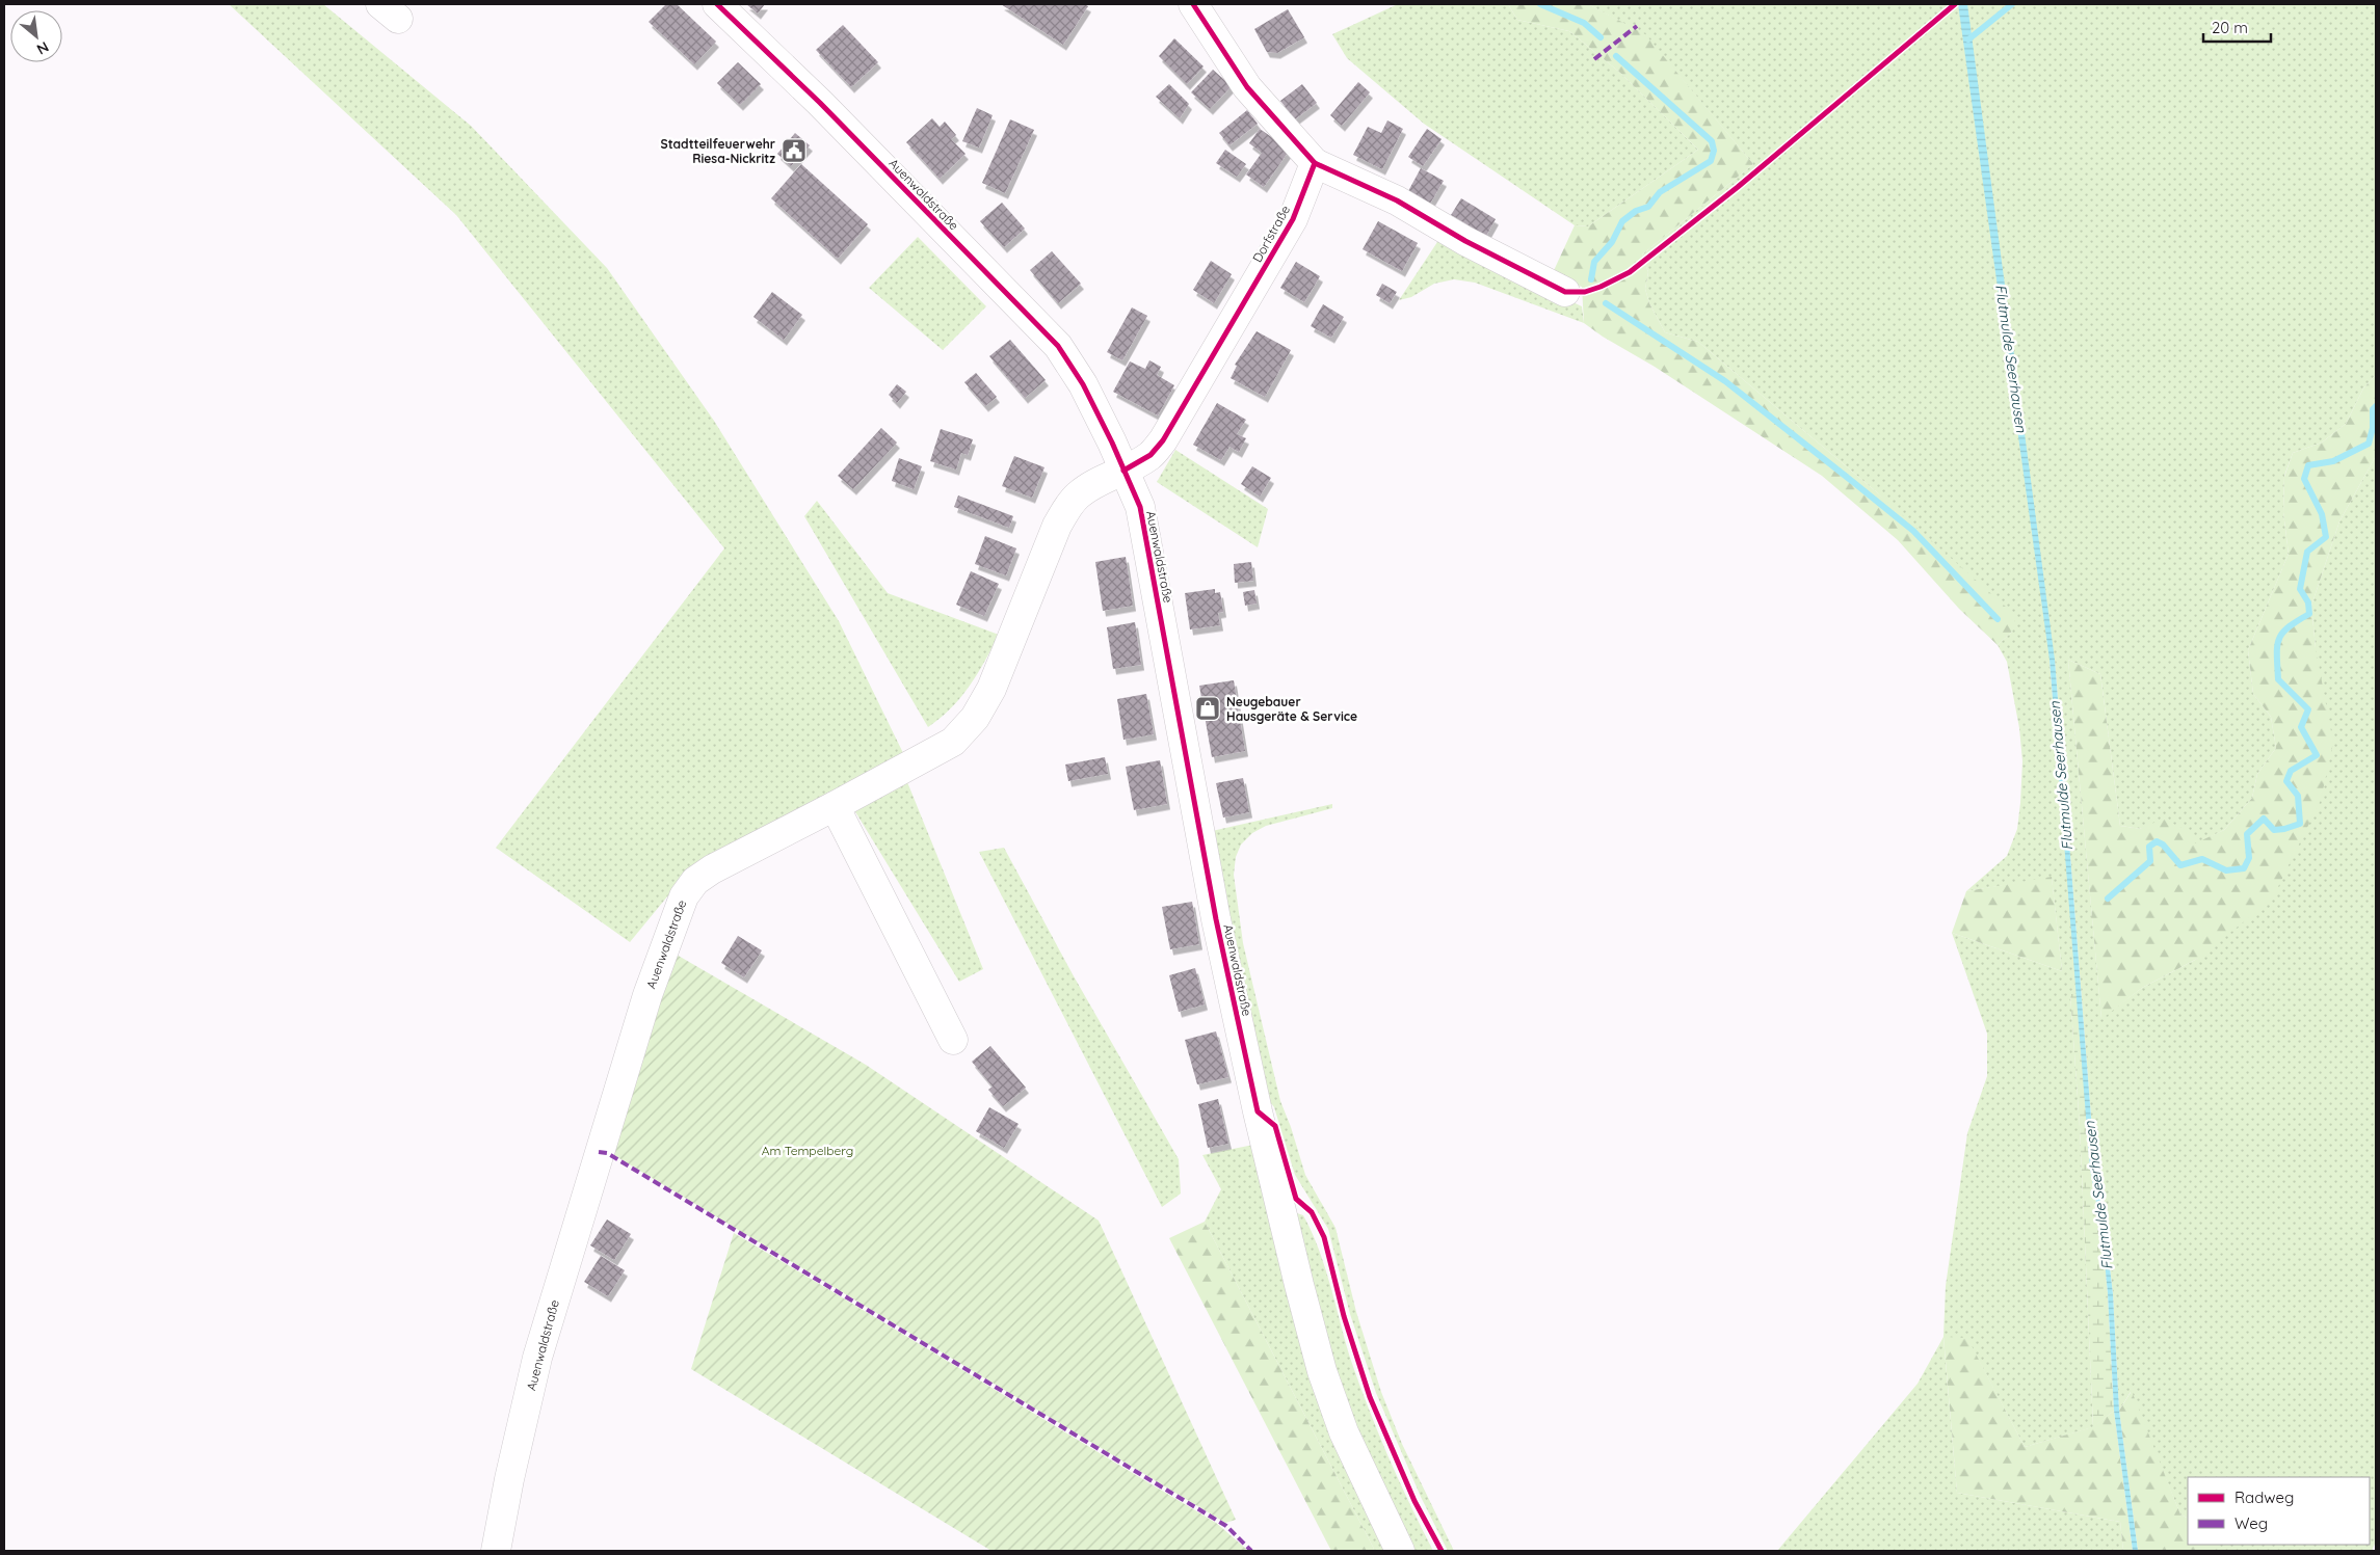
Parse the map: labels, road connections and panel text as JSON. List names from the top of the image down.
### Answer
{
  "streets": {
    "street": ["Auenwaldstraße", "Dorfstraße"]
  },
  "crossings": [
    ["Auenwaldstraße", "Dorfstraße"]
  ],
  "water": ["Flutmulde Seerhausen"],
  "parks": ["Am Tempelberg"],
  "places": {
    "public building": ["Stadtteilfeuerwehr Riesa-Nickritz"],
    "shop": ["Neugebauer Hausgeräte & Service"]
  },
  "legend": ["Radweg", "Weg"],
  "scale_bar": "20 m",
  "north": "bottom right"
}
